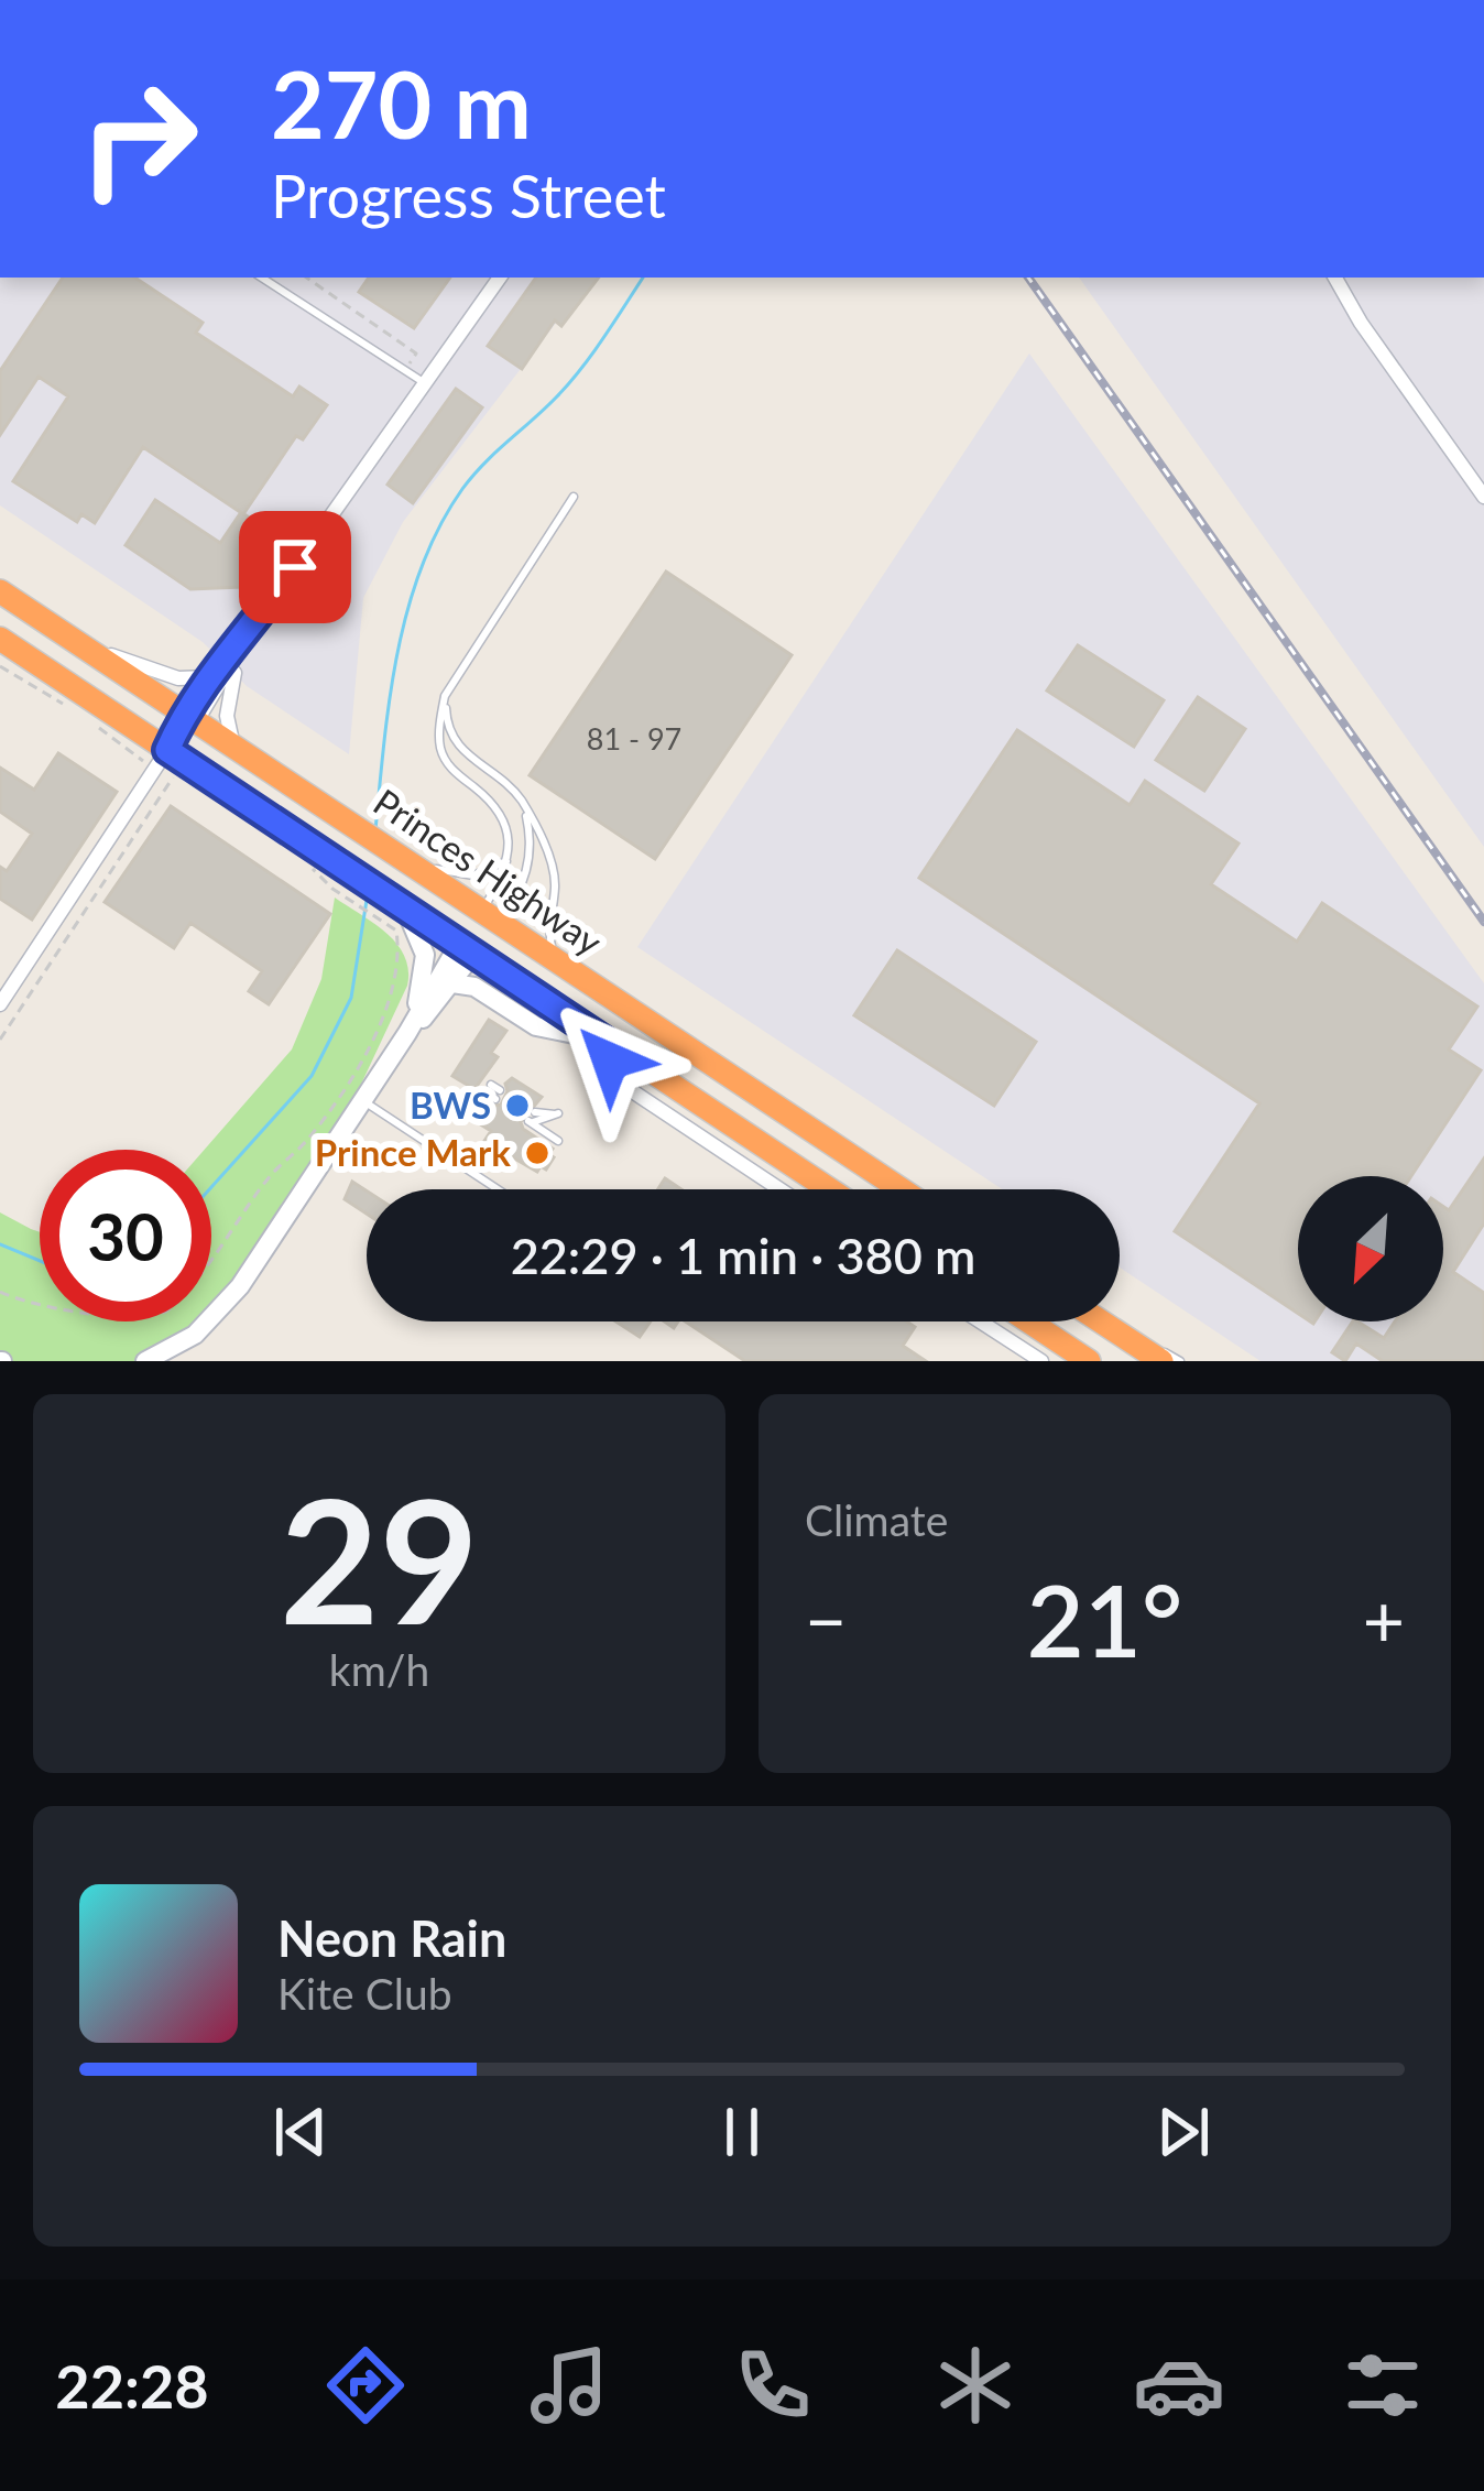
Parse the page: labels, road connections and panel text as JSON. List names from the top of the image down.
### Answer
{
  "streets": {
    "highway": ["Princes Highway"]
  },
  "places": ["BWS", "Prince Mark"],
  "house_numbers": ["81 - 97"],
  "north": "bottom left",
  "page": {
    "turn": ["270 m", "Progress Street"],
    "limit": "30",
    "trip": "22:29 · 1 min · 380 m",
    "tile": [
      ["29", "km/h"],
      "Climate"
    ],
    "heat": ["−", "21°", "+"],
    "song": ["Neon Rain", "Kite Club"],
    "tabs": "22:28"
  }
}
